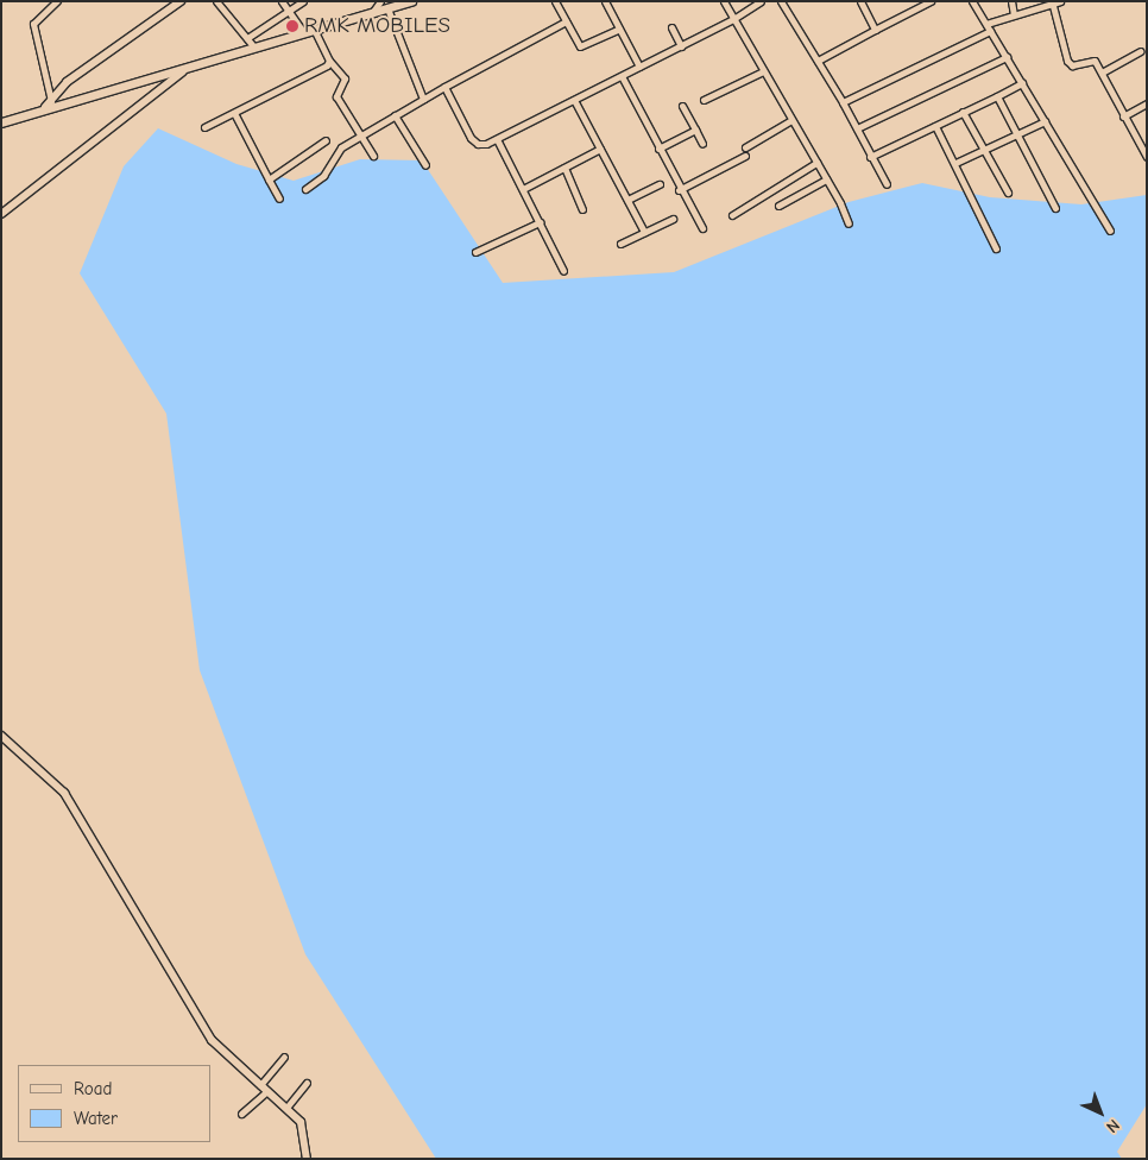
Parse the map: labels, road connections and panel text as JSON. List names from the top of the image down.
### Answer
{
  "places": ["RMK MOBILES"],
  "legend": ["Road", "Water"],
  "north": "bottom right"
}
